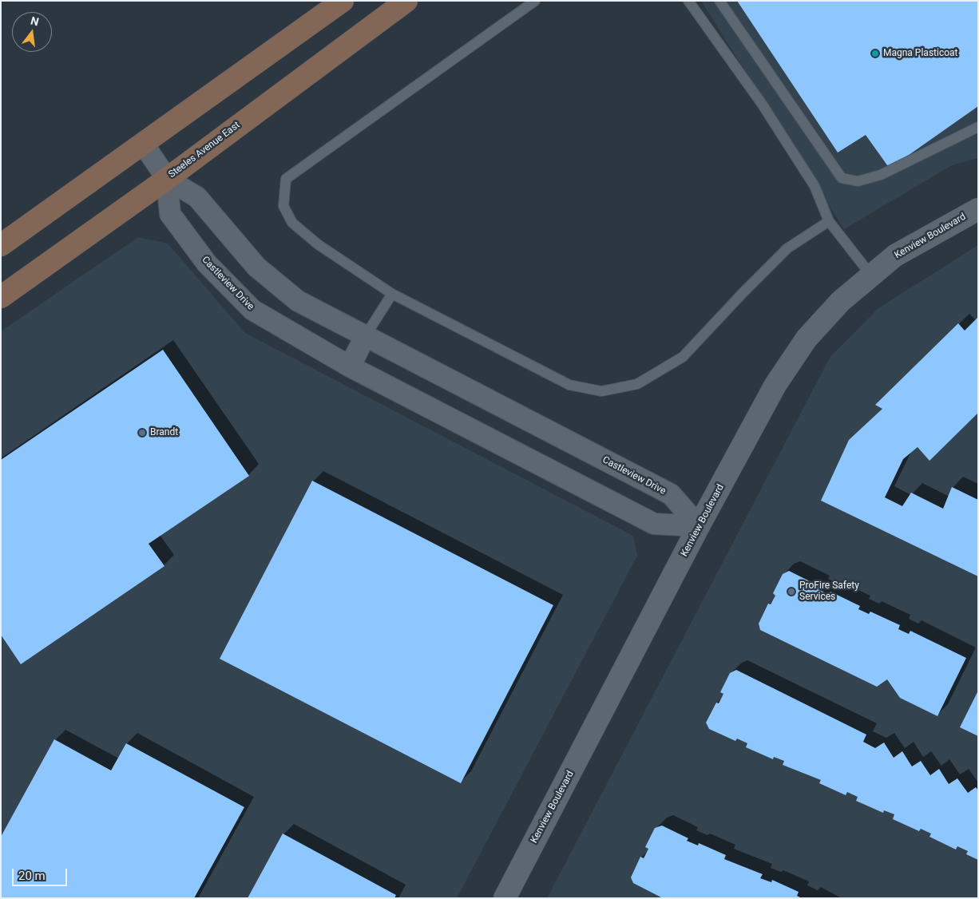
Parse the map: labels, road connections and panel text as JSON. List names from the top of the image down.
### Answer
{
  "streets": {
    "main road": ["Steeles Avenue East"],
    "street": ["Kenview Boulevard", "Castleview Drive"]
  },
  "crossings": [
    ["Steeles Avenue East", "Castleview Drive"],
    ["Kenview Boulevard", "Castleview Drive"]
  ],
  "places": ["Magna Plasticoat", "Brandt", "ProFire Safety Services"],
  "scale_bar": "20 m",
  "north": "top"
}
